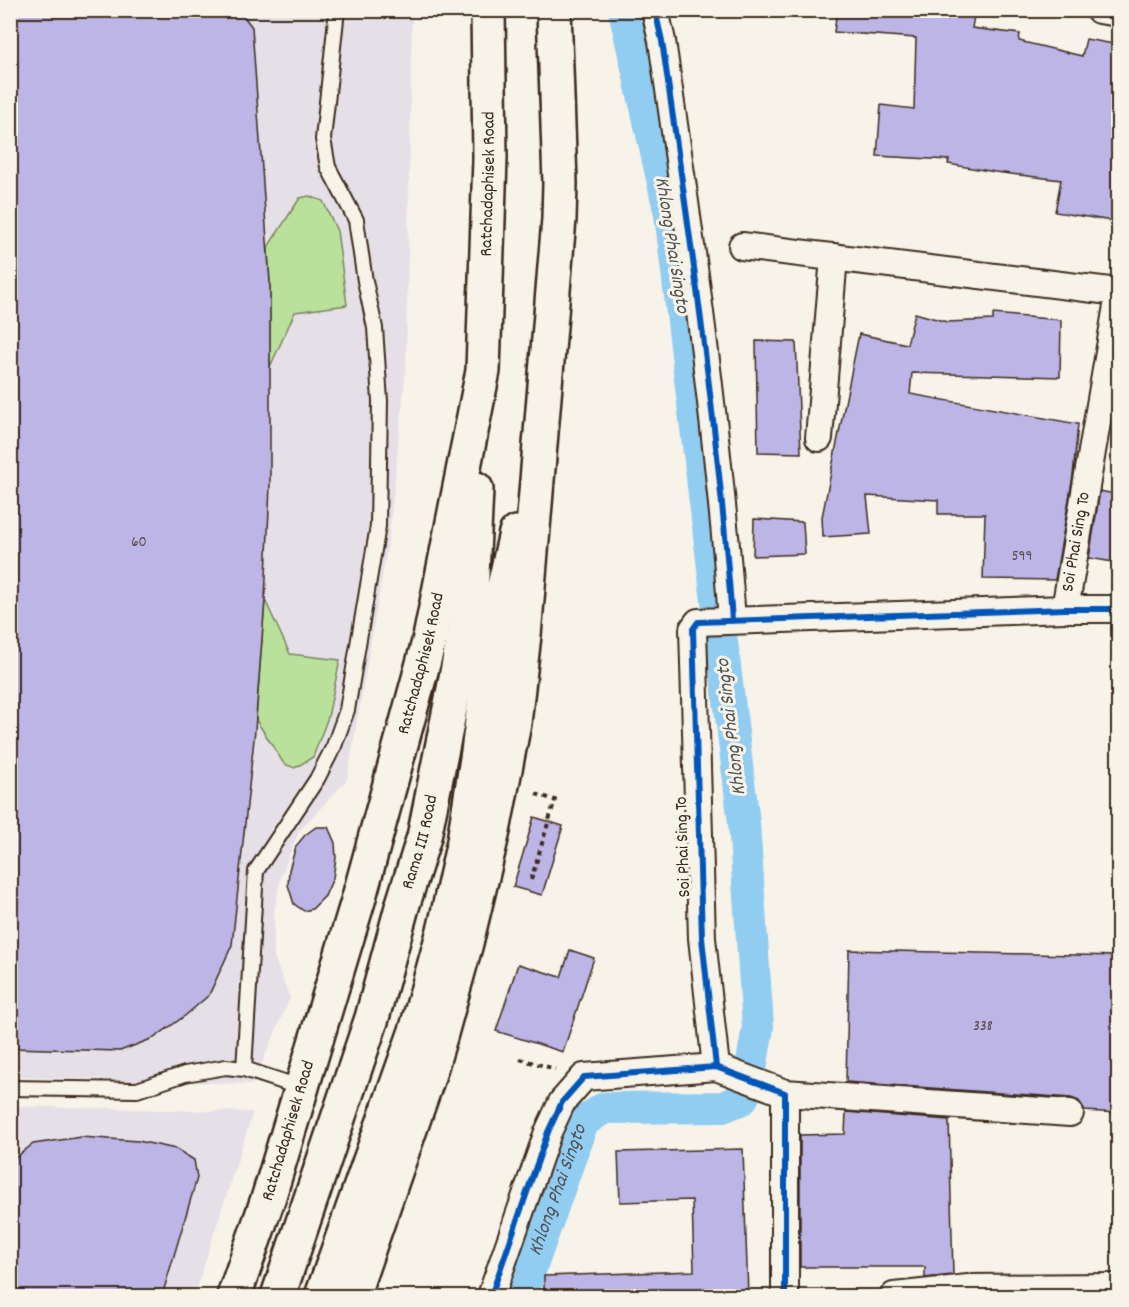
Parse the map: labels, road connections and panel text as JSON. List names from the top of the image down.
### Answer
{
  "streets": {
    "main road": ["Ratchadaphisek Road", "Rama III Road"],
    "street": ["Soi Phai Sing To"]
  },
  "crossings": [
    ["Ratchadaphisek Road", "Rama III Road"]
  ],
  "water": ["Khlong Phai Singto"],
  "house_numbers": ["60", "599", "338"]
}
